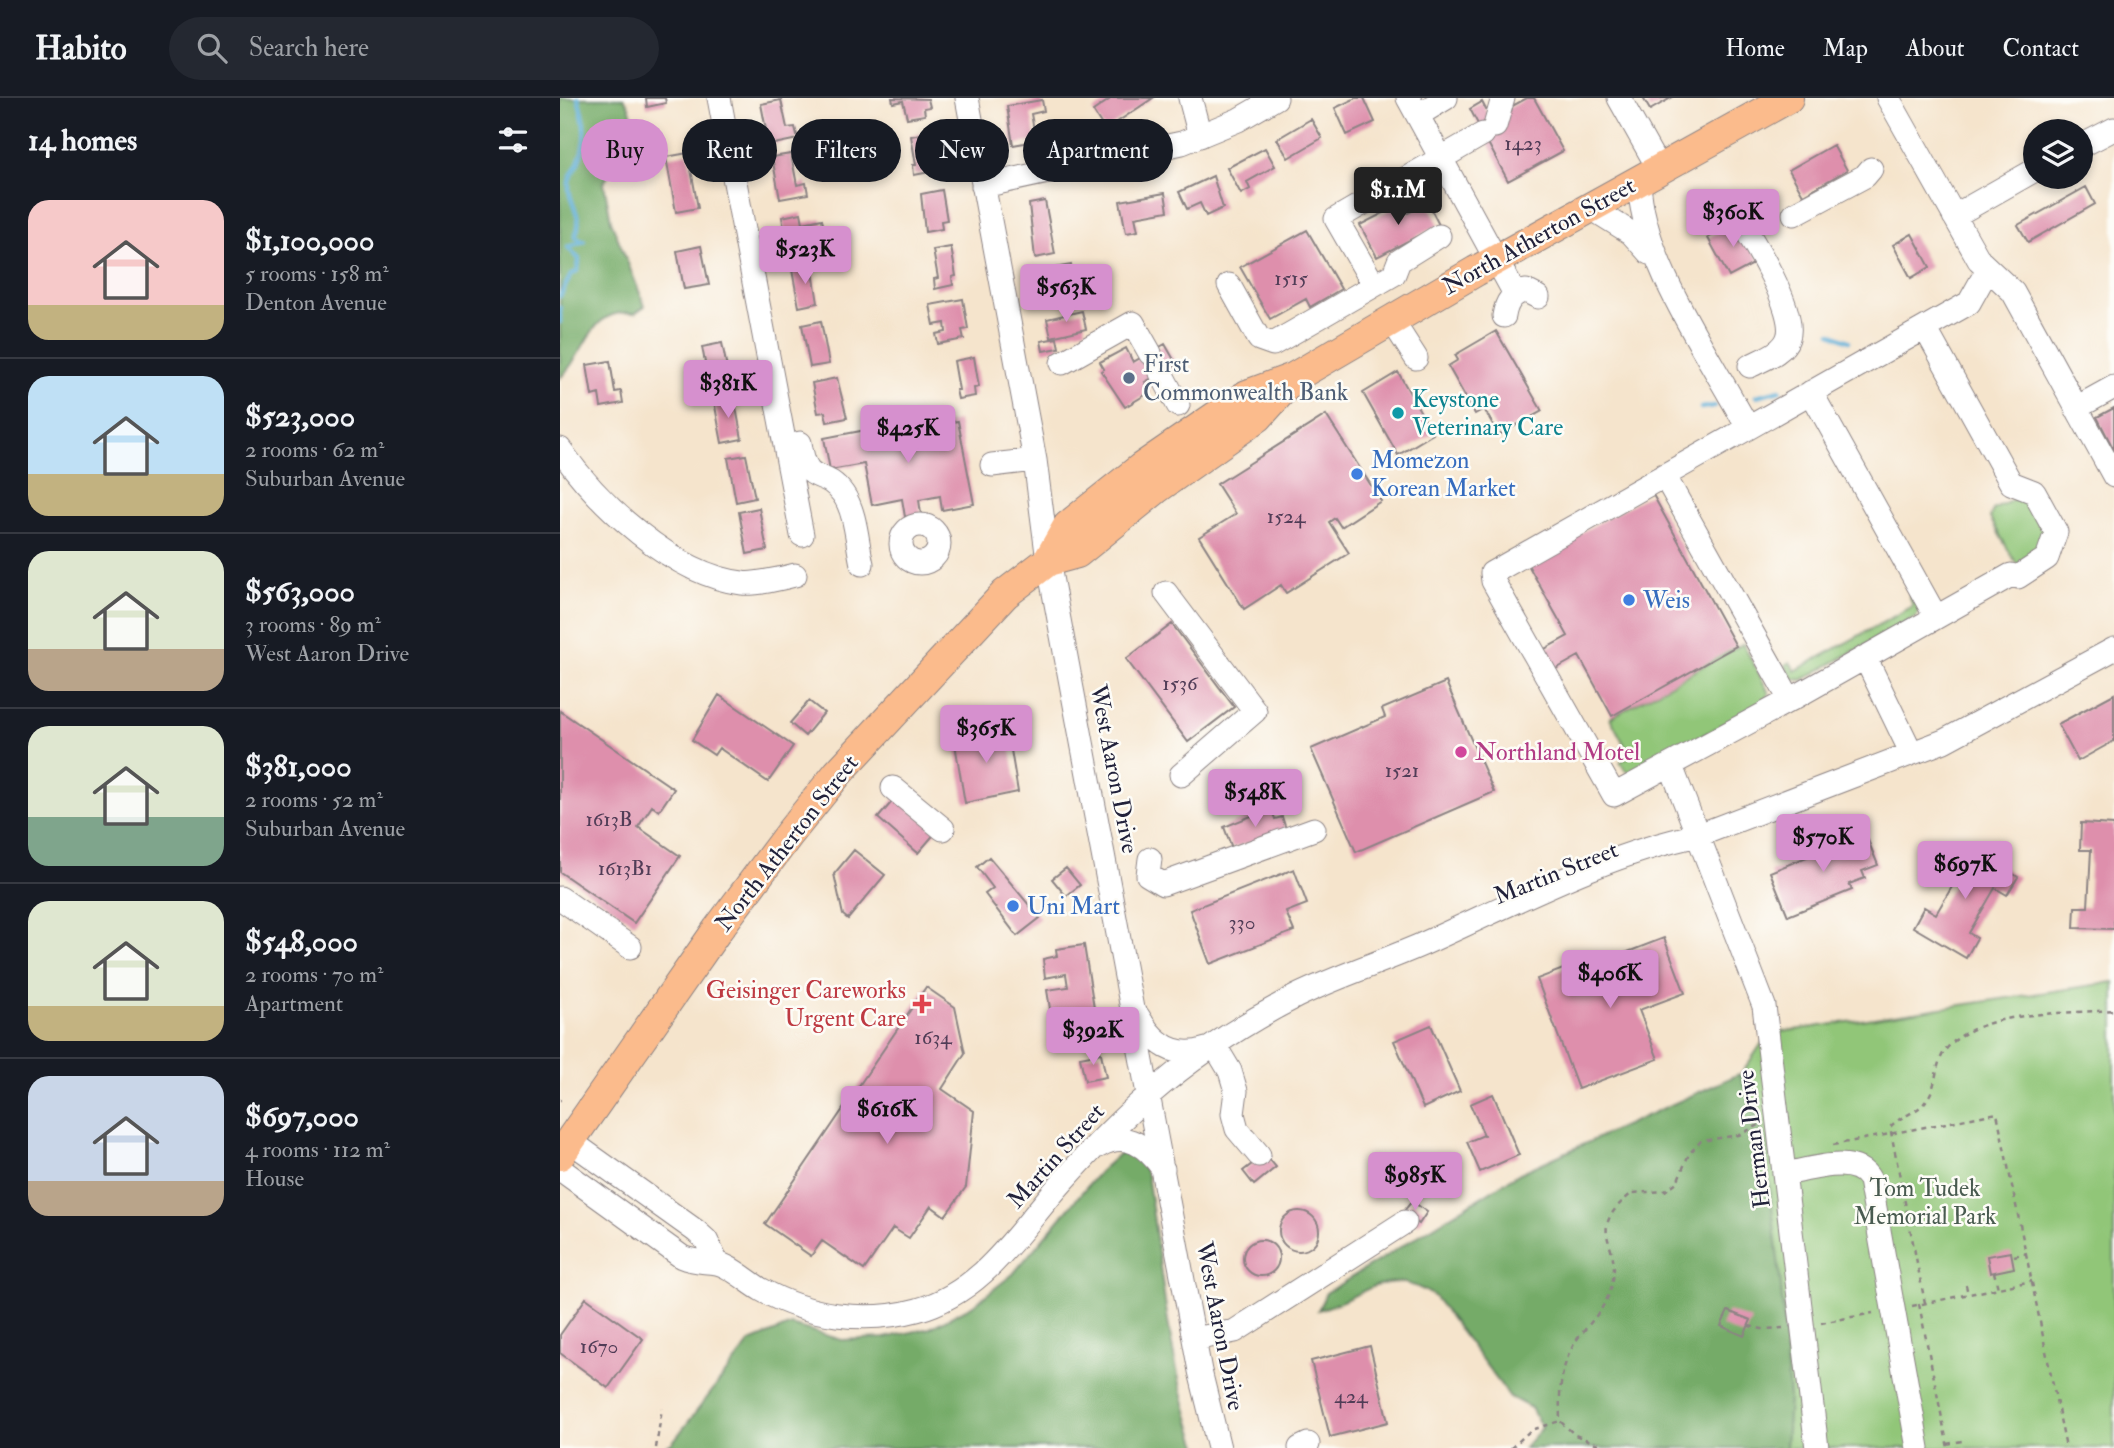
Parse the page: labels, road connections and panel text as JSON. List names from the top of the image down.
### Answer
{
  "streets": {
    "main road": ["North Atherton Street"],
    "street": ["West Aaron Drive", "Martin Street", "Herman Drive"]
  },
  "crossings": [
    ["North Atherton Street", "West Aaron Drive"],
    ["North Atherton Street", "Martin Street"],
    ["West Aaron Drive", "Martin Street"],
    ["Martin Street", "Herman Drive"]
  ],
  "parks": ["Tom Tudek Memorial Park"],
  "places": {
    "other": [
      "First Commonwealth Bank",
      "Keystone Veterinary Care",
      "Momezon Korean Market",
      "Weis",
      "Northland Motel",
      "Uni Mart"
    ],
    "health": ["Geisinger Careworks Urgent Care"]
  },
  "house_numbers": [
    "1423",
    "1515",
    "1524",
    "1536",
    "1521",
    "1613B",
    "1613B1",
    "330",
    "1634",
    "1670",
    "424"
  ],
  "page": {
    "header": "Habito",
    "search": "Search here",
    "nav": [
      "Home",
      "Map",
      "About",
      "Contact"
    ],
    "heading": "14 homes",
    "chip": [
      "Buy",
      "Rent",
      "Filters",
      "New",
      "Apartment"
    ],
    "price": [
      "$1.1M",
      "$360K",
      "$523K",
      "$563K",
      "$381K",
      "$425K",
      "$365K",
      "$548K",
      "$570K",
      "$697K",
      "$406K",
      "$392K",
      "$616K",
      "$985K"
    ],
    "list": [
      {
        "name": "$1,100,000",
        "note": "5 rooms · 158 m² · Denton Avenue"
      },
      {
        "name": "$523,000",
        "note": "2 rooms · 62 m² · Suburban Avenue"
      },
      {
        "name": "$563,000",
        "note": "3 rooms · 89 m² · West Aaron Drive"
      },
      {
        "name": "$381,000",
        "note": "2 rooms · 52 m² · Suburban Avenue"
      },
      {
        "name": "$548,000",
        "note": "2 rooms · 70 m² · Apartment"
      },
      {
        "name": "$697,000",
        "note": "4 rooms · 112 m² · House"
      }
    ]
  }
}
